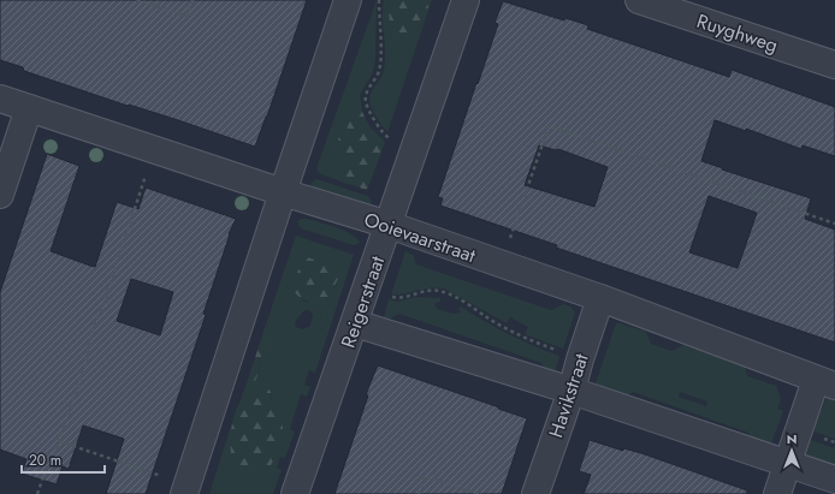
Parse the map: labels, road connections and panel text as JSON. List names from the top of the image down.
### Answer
{
  "streets": {
    "street": [
      "Ruyghweg",
      "Ooievaarstraat",
      "Reigerstraat",
      "Havikstraat"
    ]
  },
  "crossings": [
    ["Ooievaarstraat", "Reigerstraat"],
    ["Ooievaarstraat", "Havikstraat"]
  ],
  "scale_bar": "20 m",
  "north": "top"
}
